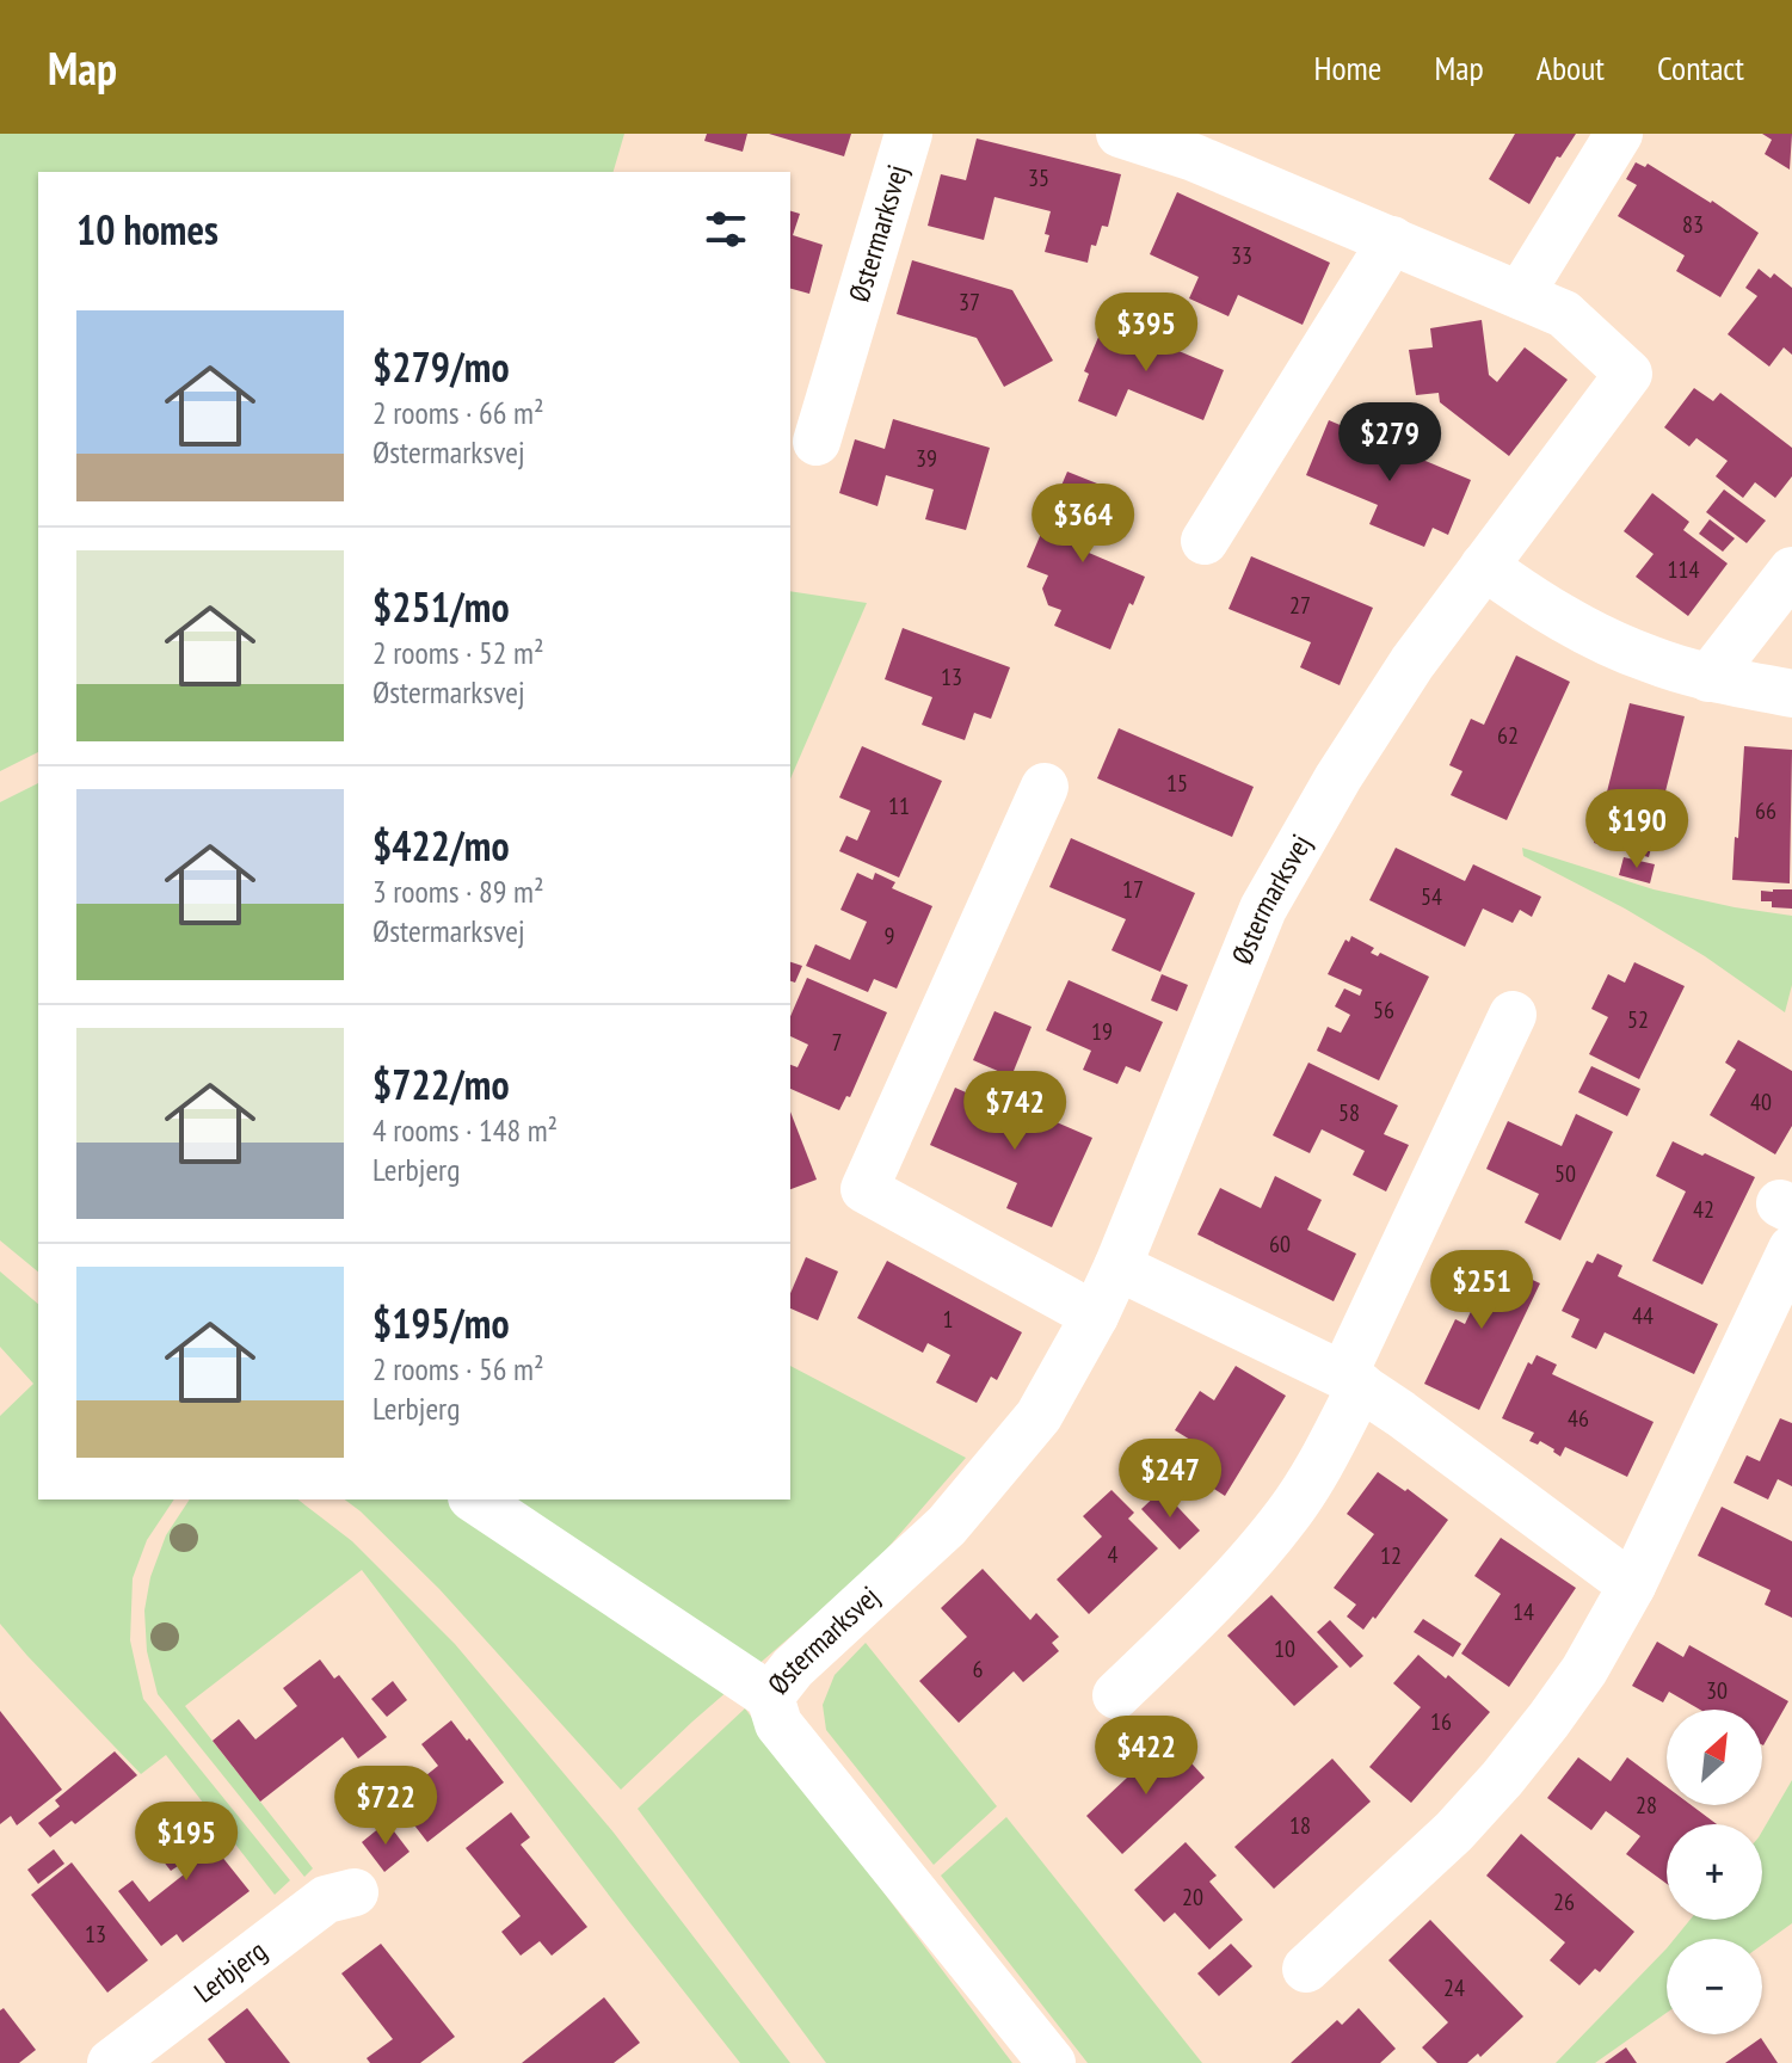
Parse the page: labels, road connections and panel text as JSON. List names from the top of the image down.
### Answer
{
  "streets": {
    "street": ["Østermarksvej", "Lerbjerg"]
  },
  "house_numbers": [
    "35",
    "83",
    "33",
    "37",
    "39",
    "114",
    "27",
    "13",
    "62",
    "15",
    "11",
    "66",
    "17",
    "54",
    "9",
    "56",
    "52",
    "19",
    "7",
    "40",
    "58",
    "50",
    "42",
    "60",
    "44",
    "1",
    "46",
    "4",
    "12",
    "14",
    "10",
    "6",
    "30",
    "16",
    "28",
    "18",
    "20",
    "26",
    "13",
    "24"
  ],
  "north": "top right",
  "page": {
    "header": "Map",
    "nav": [
      "Home",
      "Map",
      "About",
      "Contact"
    ],
    "heading": "10 homes",
    "list": [
      {
        "name": "$279/mo",
        "note": "2 rooms · 66 m² · Østermarksvej"
      },
      {
        "name": "$251/mo",
        "note": "2 rooms · 52 m² · Østermarksvej"
      },
      {
        "name": "$422/mo",
        "note": "3 rooms · 89 m² · Østermarksvej"
      },
      {
        "name": "$722/mo",
        "note": "4 rooms · 148 m² · Lerbjerg"
      },
      {
        "name": "$195/mo",
        "note": "2 rooms · 56 m² · Lerbjerg"
      }
    ],
    "price": [
      "$395",
      "$279",
      "$364",
      "$190",
      "$742",
      "$251",
      "$247",
      "$422",
      "$722",
      "$195"
    ],
    "map_buttons": ["+", "−"]
  }
}
